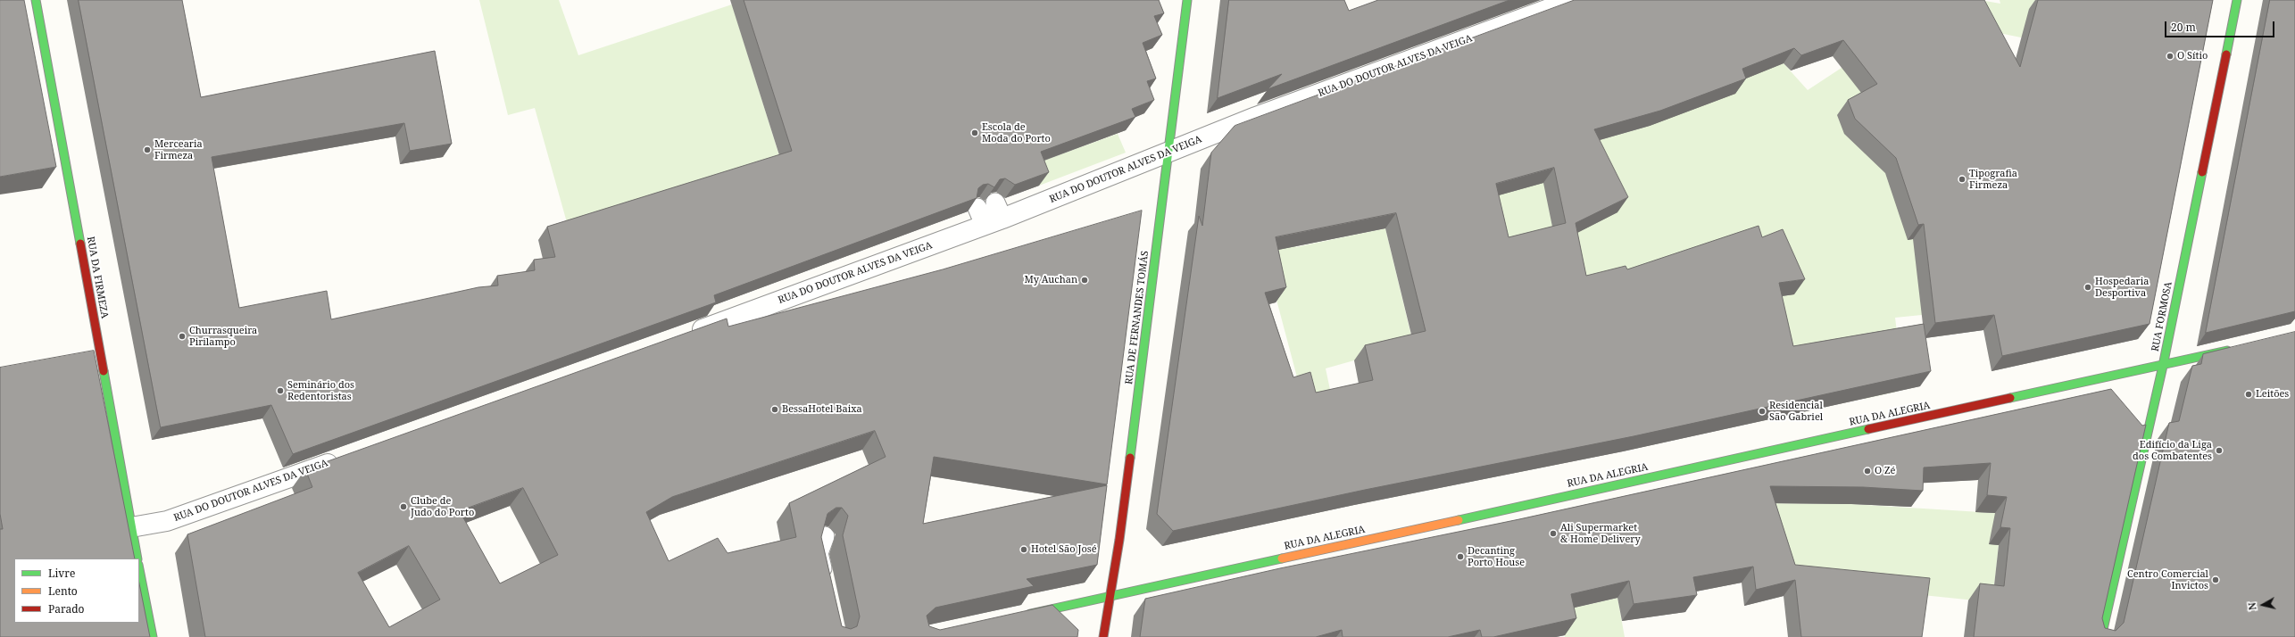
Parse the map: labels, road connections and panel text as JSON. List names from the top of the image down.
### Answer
{
  "streets": {
    "street": [
      "RUA DO DOUTOR ALVES DA VEIGA",
      "RUA DA FIRMEZA",
      "RUA FORMOSA",
      "RUA DE FERNANDES TOMÁS",
      "RUA DA ALEGRIA"
    ]
  },
  "crossings": [
    ["RUA DO DOUTOR ALVES DA VEIGA", "RUA DA FIRMEZA"],
    ["RUA DO DOUTOR ALVES DA VEIGA", "RUA DE FERNANDES TOMÁS"],
    ["RUA FORMOSA", "RUA DA ALEGRIA"],
    ["RUA DE FERNANDES TOMÁS", "RUA DA ALEGRIA"]
  ],
  "places": [
    "O Sítio",
    "Escola de Moda do Porto",
    "Mercearia Firmeza",
    "Tipografia Firmeza",
    "My Auchan",
    "Hospedaria Desportiva",
    "Churrasqueira Pirilampo",
    "Seminário dos Redentoristas",
    "Leitões",
    "BessaHotel Baixa",
    "Residencial São Gabriel",
    "Edifício da Liga dos Combatentes",
    "O Zé",
    "Clube de Judo do Porto",
    "Ali Supermarket & Home Delivery",
    "Hotel São José",
    "Decanting Porto House",
    "Centro Comercial Invictos"
  ],
  "legend": ["Livre", "Lento", "Parado"],
  "scale_bar": "20 m",
  "north": "left"
}
